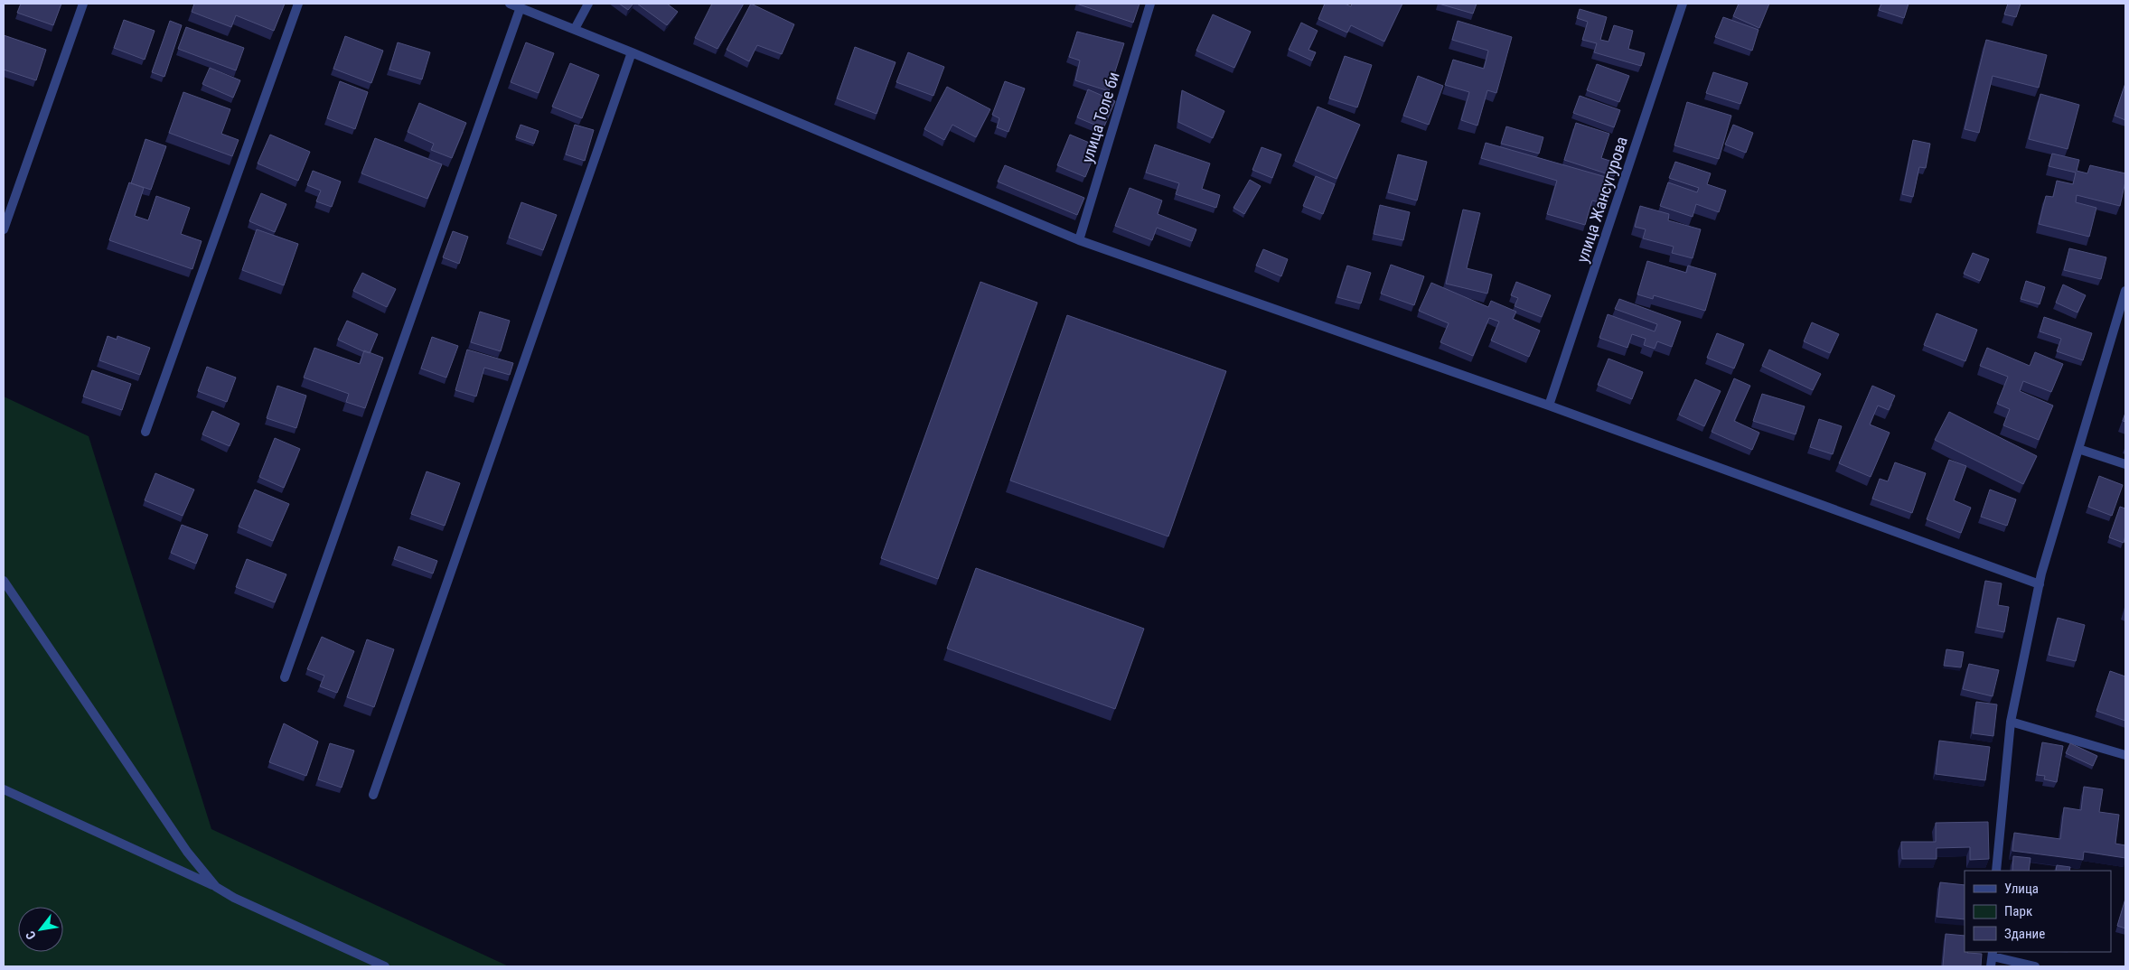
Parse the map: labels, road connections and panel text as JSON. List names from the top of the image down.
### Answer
{
  "streets": {
    "street": ["улица Толе би", "улица Жансугурова"]
  },
  "legend": ["Улица", "Парк", "Здание"],
  "north": "bottom left"
}
